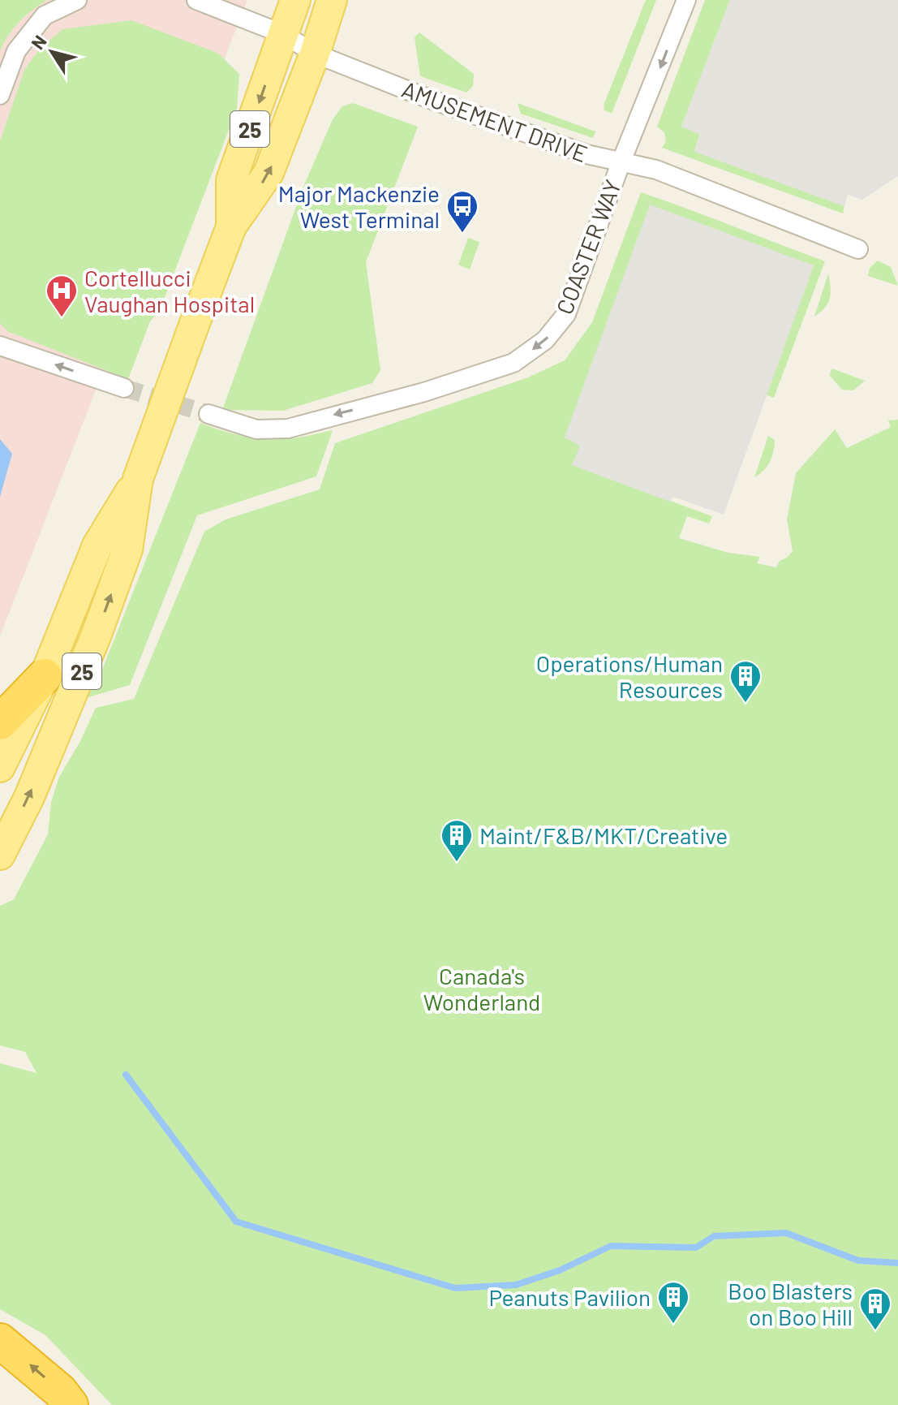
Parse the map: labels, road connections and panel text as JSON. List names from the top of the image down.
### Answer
{
  "streets": {
    "main road": ["25"],
    "street": ["AMUSEMENT DRIVE", "COASTER WAY"]
  },
  "crossings": [
    ["AMUSEMENT DRIVE", "25"],
    ["AMUSEMENT DRIVE", "COASTER WAY"]
  ],
  "one_way": ["COASTER WAY"],
  "parks": ["Canada's Wonderland"],
  "places": {
    "bus stop": ["Major Mackenzie West Terminal"],
    "hospital": ["Cortellucci Vaughan Hospital"],
    "building": [
      "Operations/Human Resources",
      "Maint/F&B/MKT/Creative",
      "Peanuts Pavilion",
      "Boo Blasters on Boo Hill"
    ]
  },
  "north": "top left"
}
